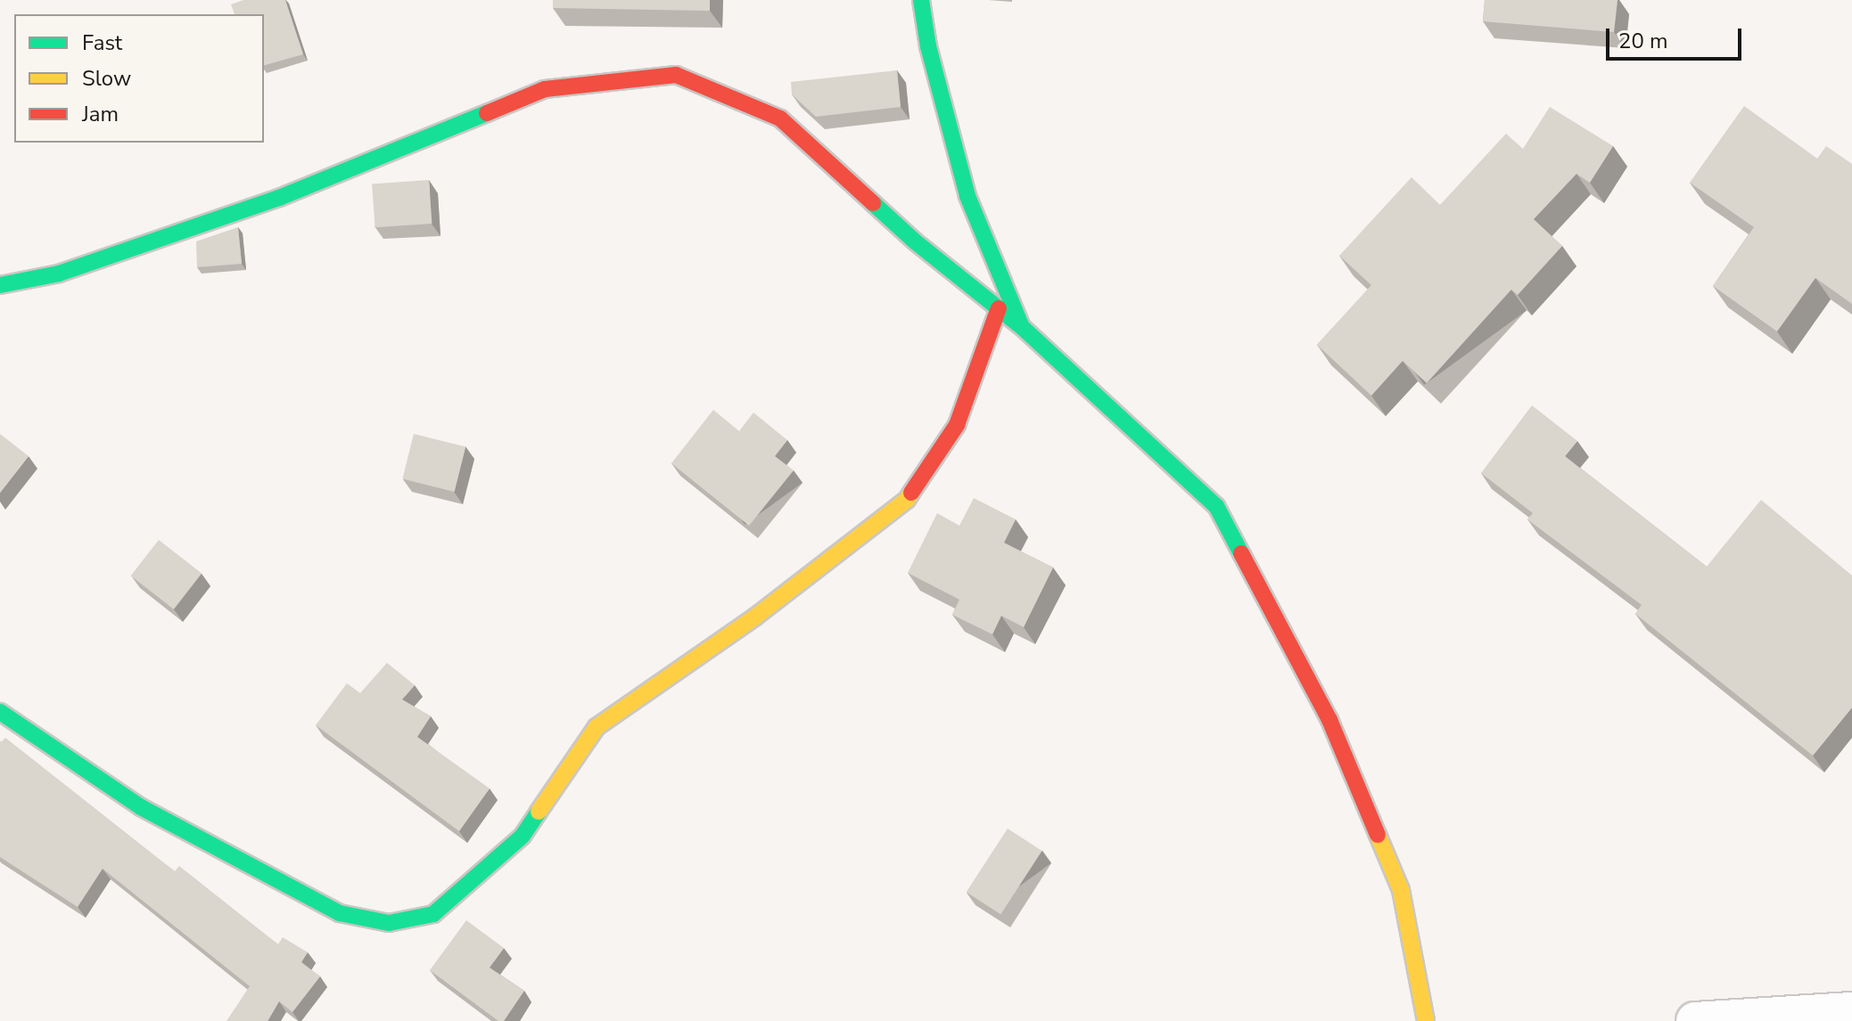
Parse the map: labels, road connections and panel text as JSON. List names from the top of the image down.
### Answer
{
  "legend": ["Fast", "Slow", "Jam"],
  "scale_bar": "20 m"
}
